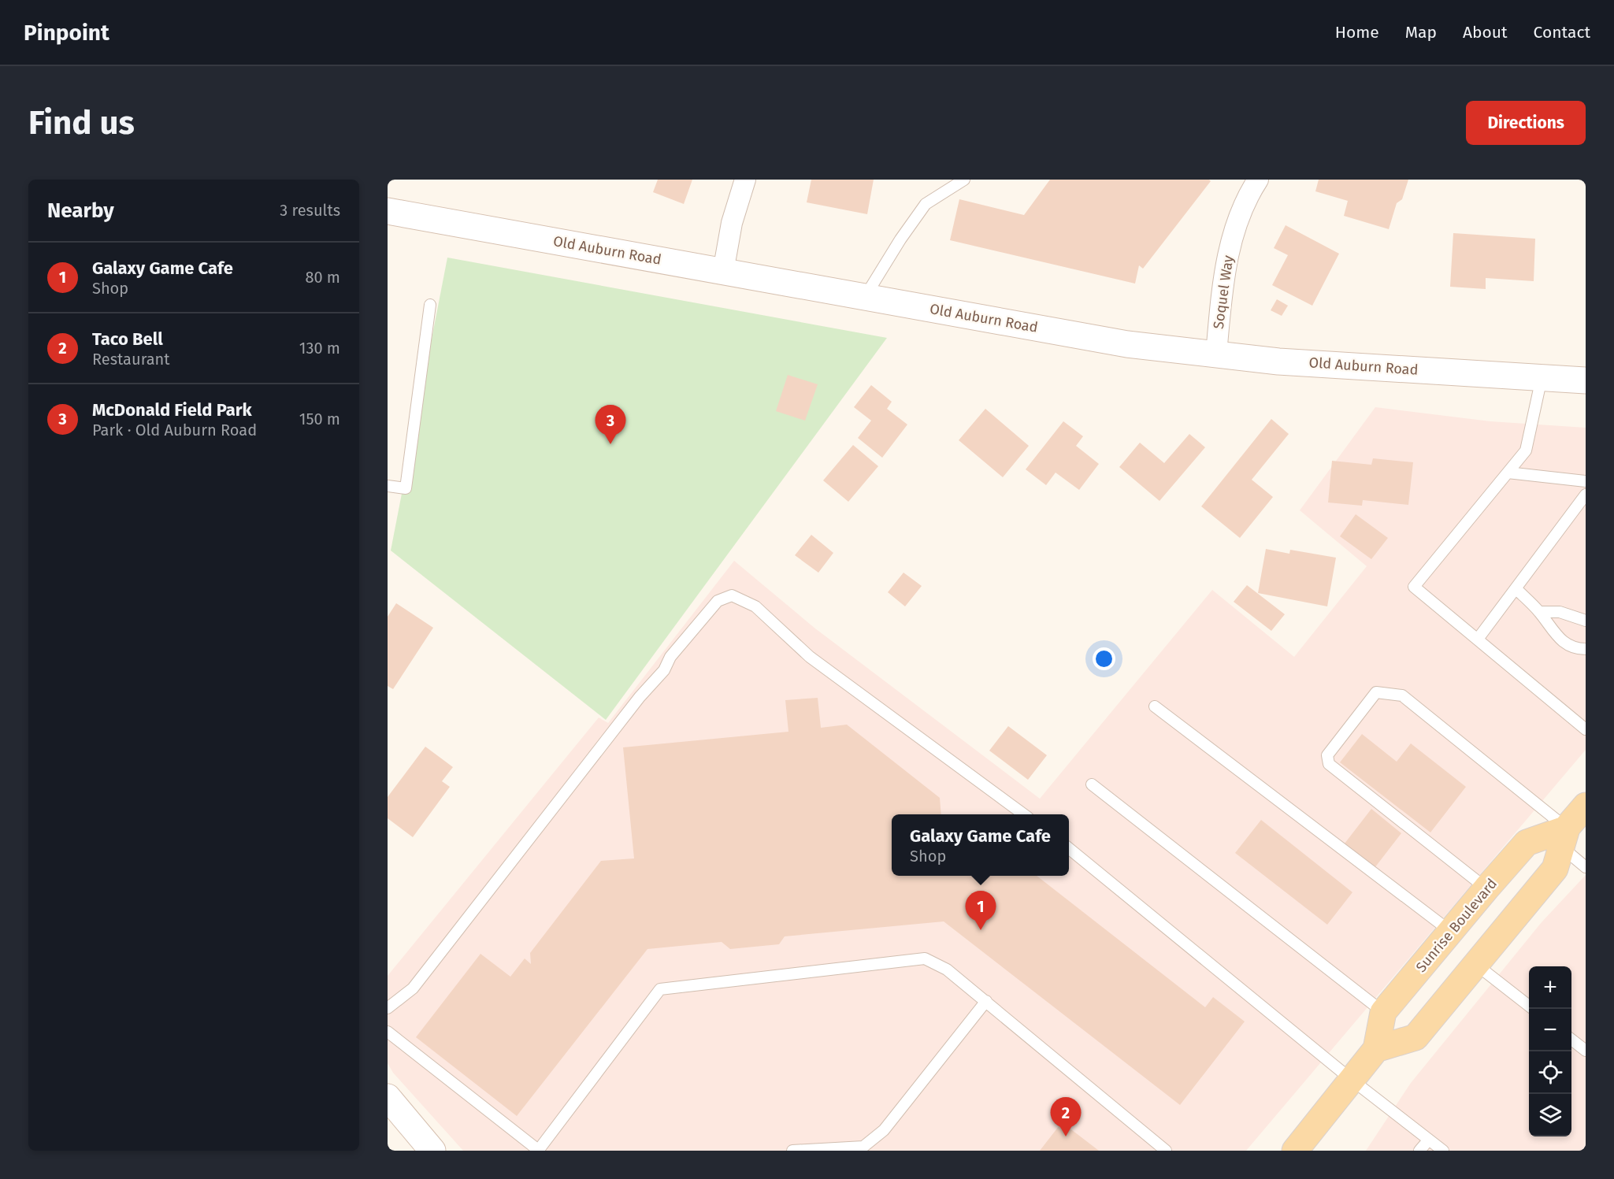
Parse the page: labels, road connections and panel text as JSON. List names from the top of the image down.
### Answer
{
  "streets": {
    "main road": ["Old Auburn Road", "Sunrise Boulevard"],
    "street": ["Soquel Way"]
  },
  "crossings": [
    ["Old Auburn Road", "Soquel Way"]
  ],
  "page": {
    "header": "Pinpoint",
    "nav": [
      "Home",
      "Map",
      "About",
      "Contact"
    ],
    "buttons": "Directions",
    "title": "Find us",
    "heading": ["Nearby", "3 results"],
    "list": [
      {
        "mark": "1",
        "name": "Galaxy Game Cafe",
        "note": "Shop",
        "value": "80 m"
      },
      {
        "mark": "2",
        "name": "Taco Bell",
        "note": "Restaurant",
        "value": "130 m"
      },
      {
        "mark": "3",
        "name": "McDonald Field Park",
        "note": "Park · Old Auburn Road",
        "value": "150 m"
      }
    ],
    "pins": ["3", "1", "2"],
    "popup": ["Galaxy Game Cafe", "Shop"],
    "map_buttons": ["+", "−"]
  }
}
